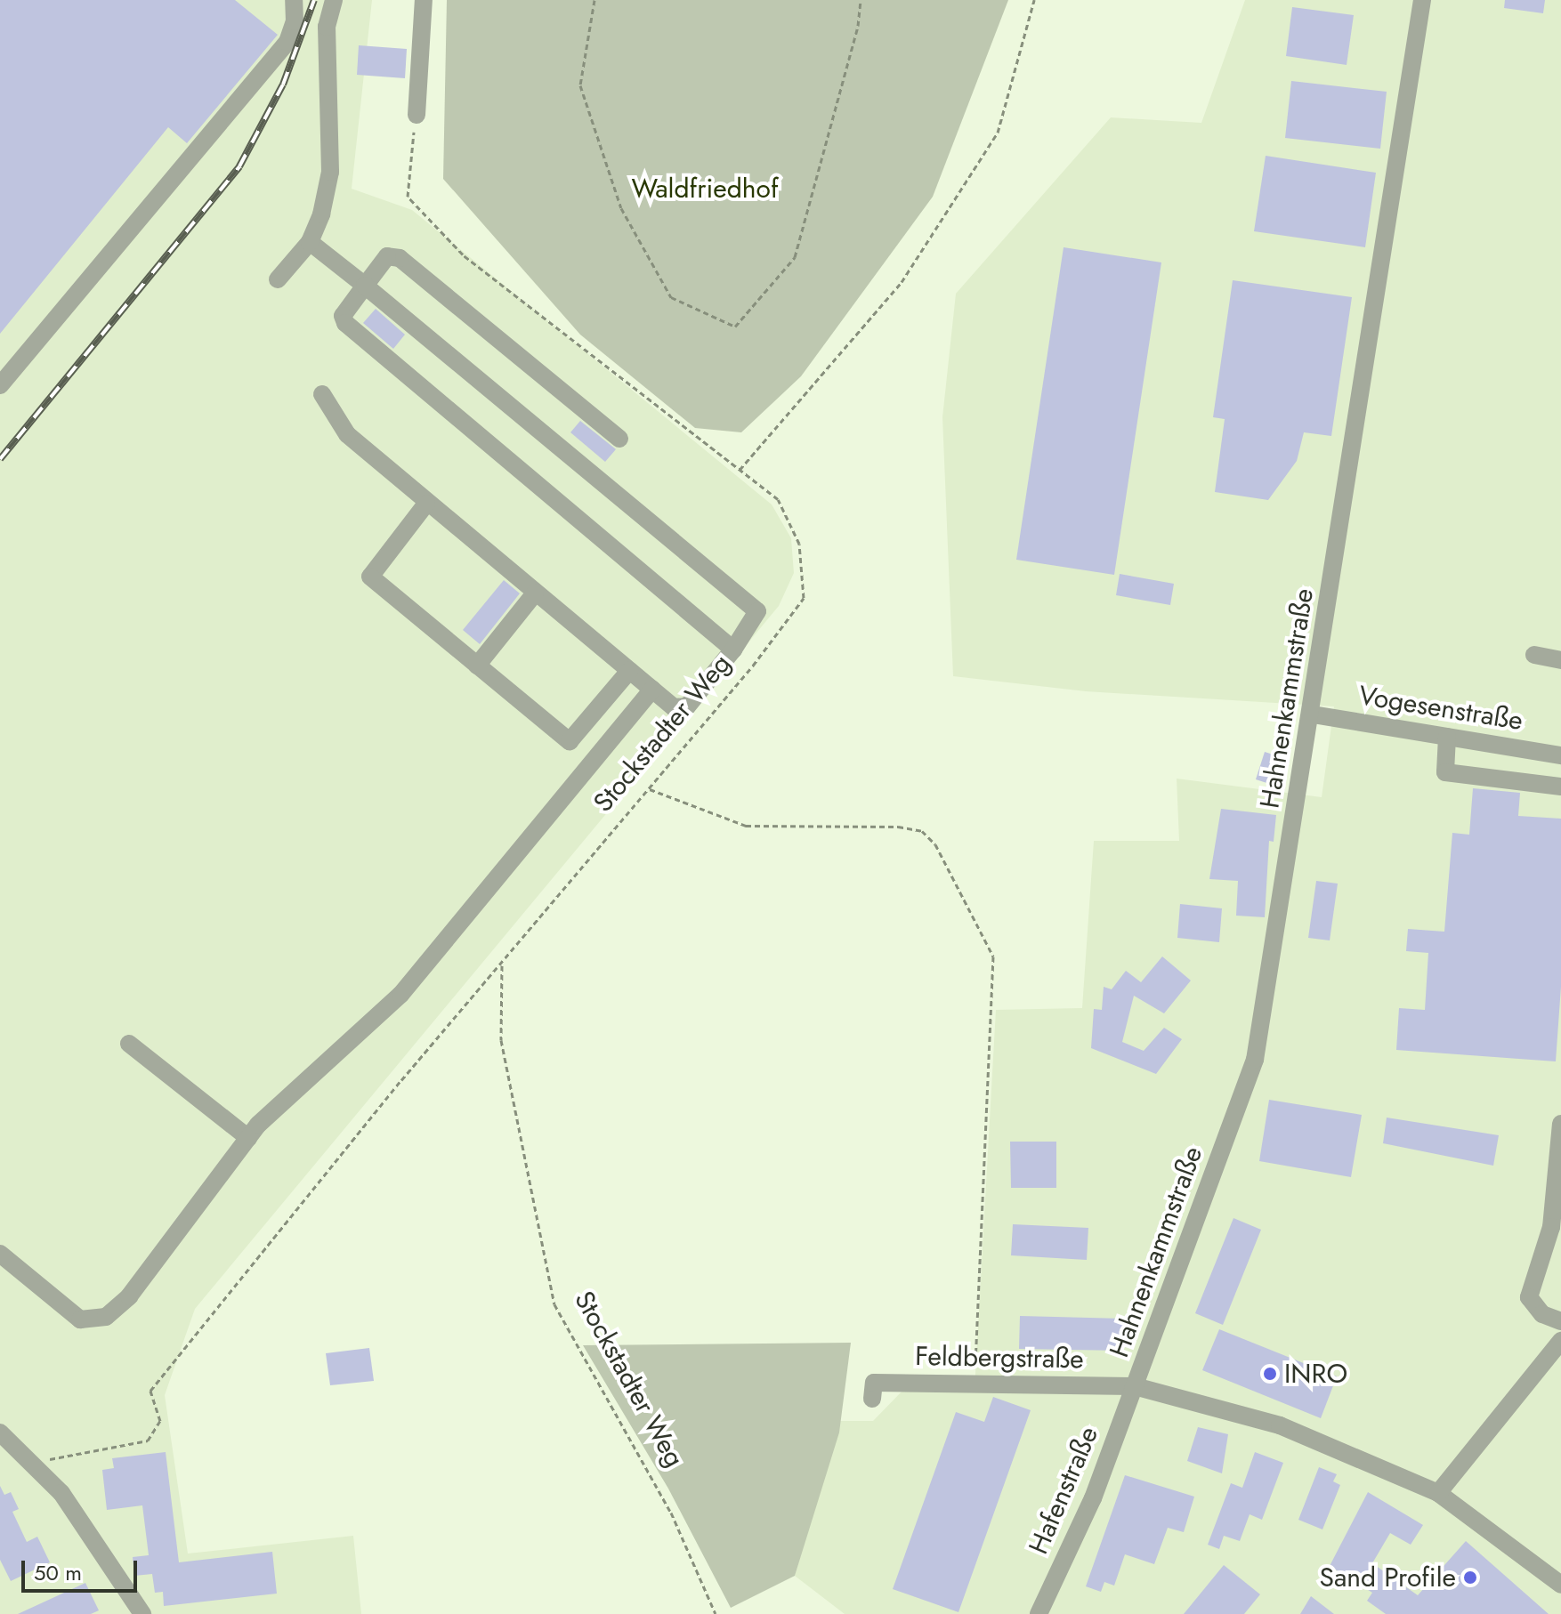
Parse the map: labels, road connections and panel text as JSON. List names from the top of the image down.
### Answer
{
  "streets": {
    "street": [
      "Hahnenkammstraße",
      "Vogesenstraße",
      "Feldbergstraße",
      "Hafenstraße"
    ],
    "path": ["Stockstadter Weg"]
  },
  "crossings": [
    ["Hahnenkammstraße", "Vogesenstraße"],
    ["Hahnenkammstraße", "Feldbergstraße"],
    ["Hahnenkammstraße", "Hafenstraße"],
    ["Feldbergstraße", "Hafenstraße"]
  ],
  "parks": ["Waldfriedhof"],
  "places": ["INRO", "Sand Profile"],
  "scale_bar": "50 m"
}
